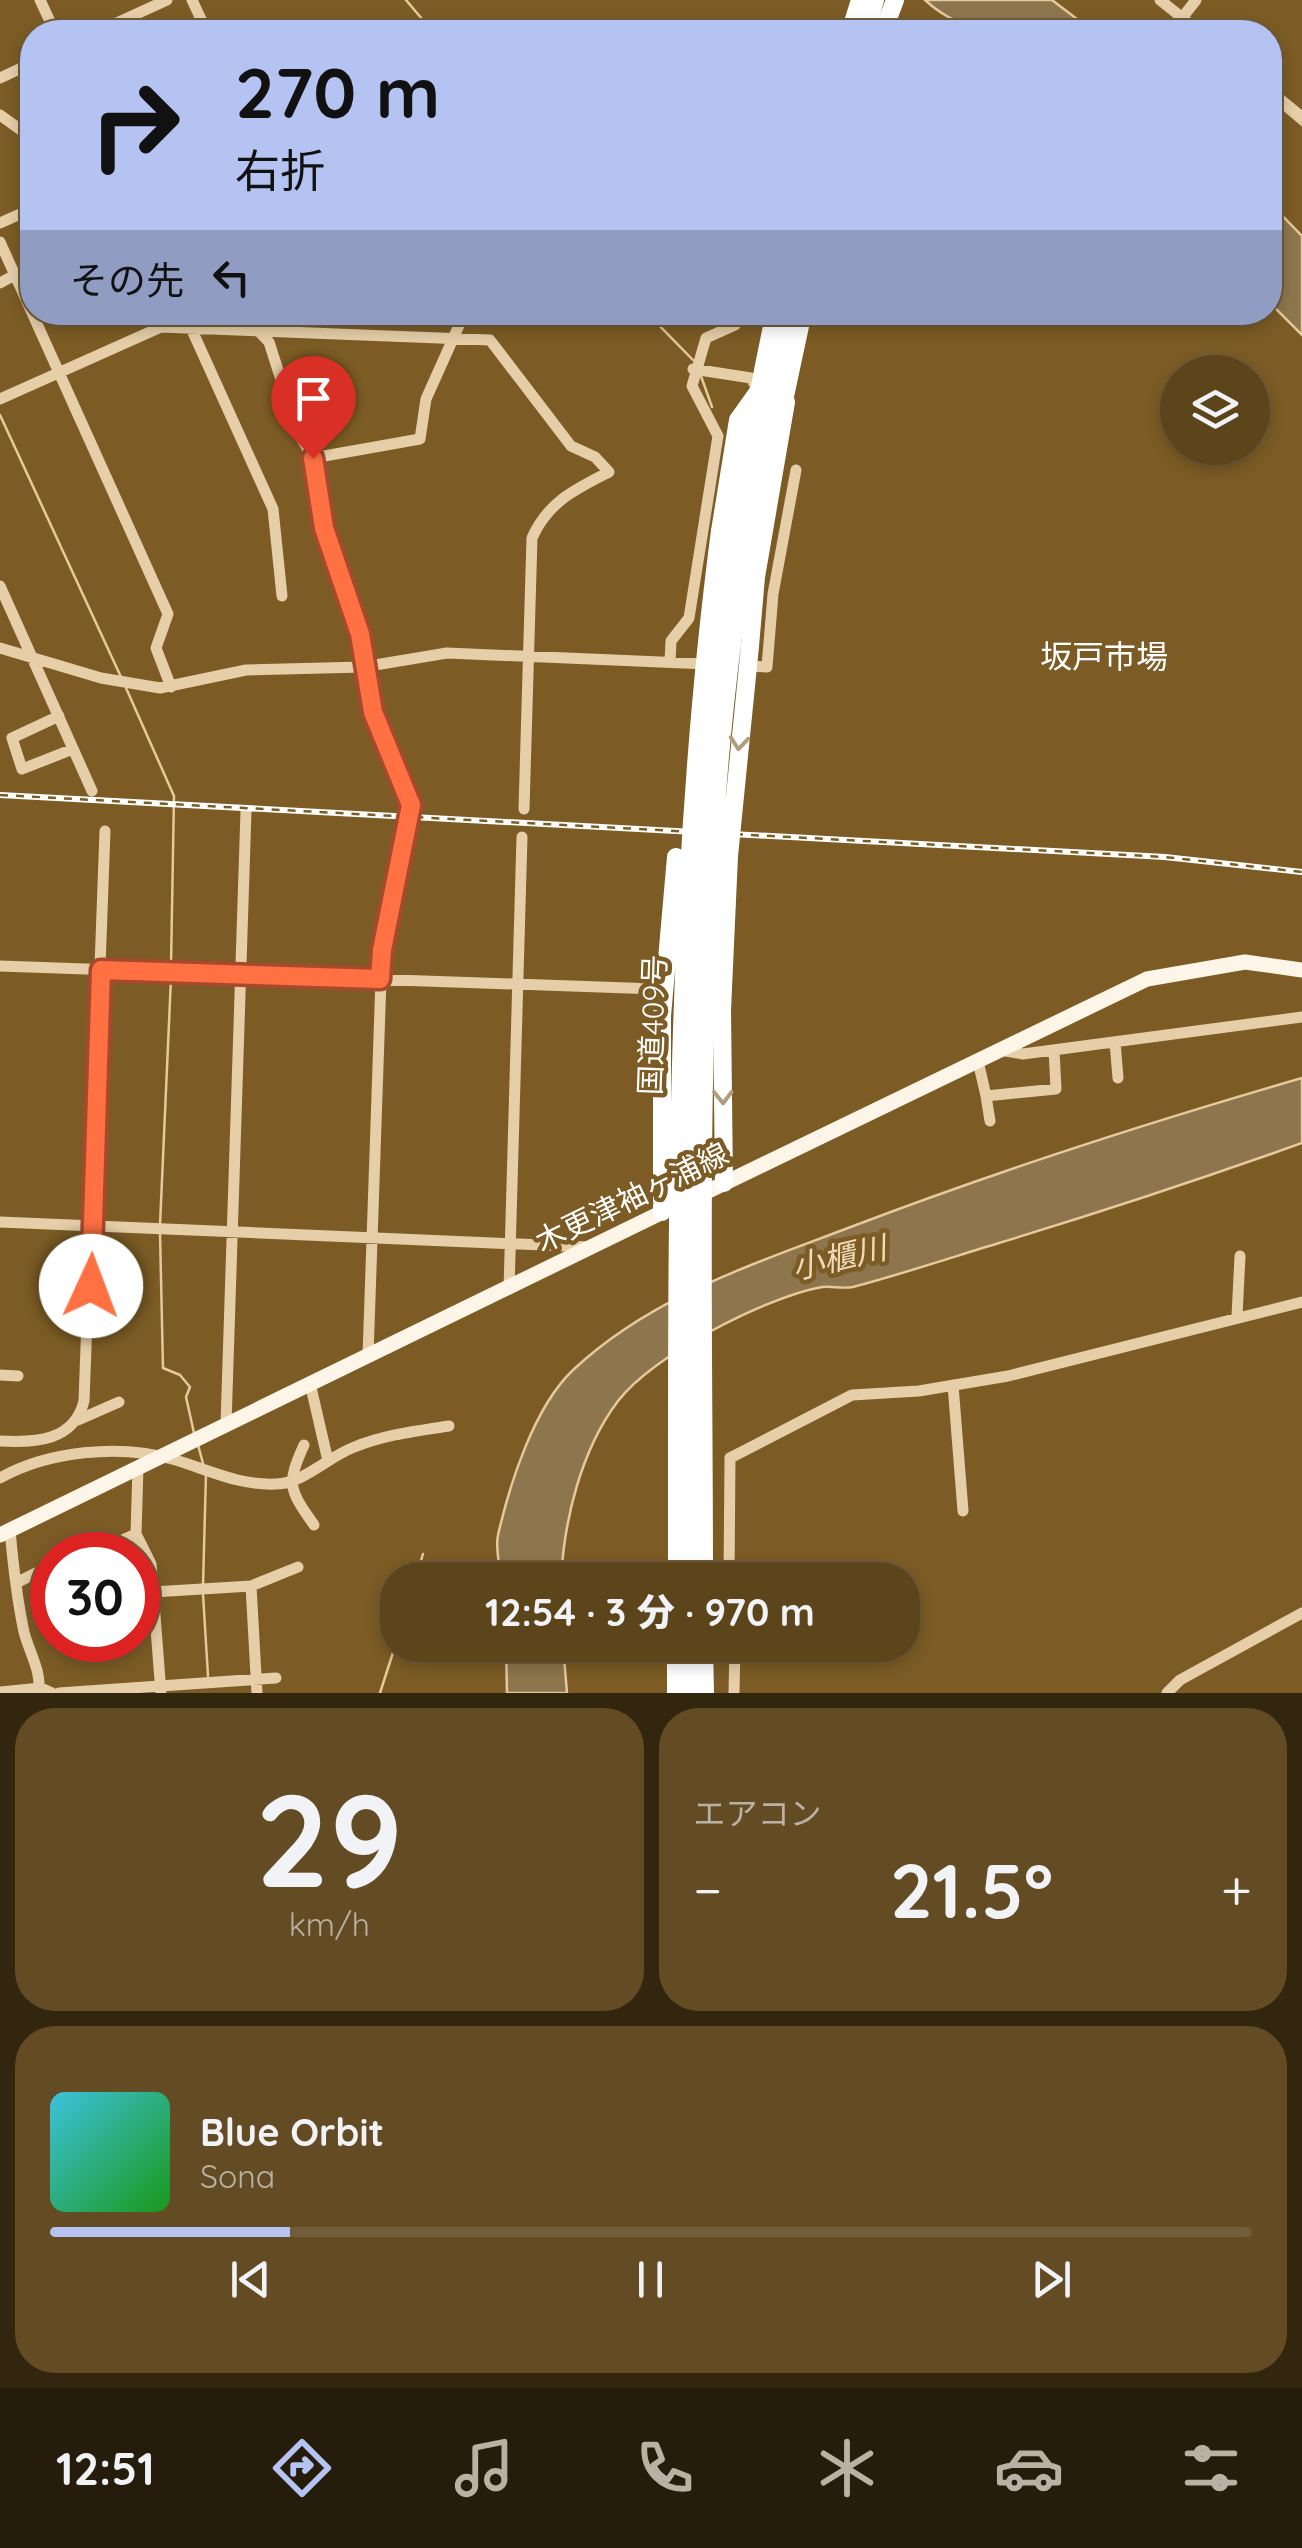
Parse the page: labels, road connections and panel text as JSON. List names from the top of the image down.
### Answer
{
  "streets": {
    "highway": ["国道409号"],
    "main road": ["木更津袖ヶ浦線"]
  },
  "districts": ["坂戸市場"],
  "water": ["小櫃川"],
  "page": {
    "turn": ["270 m", "右折"],
    "then": "その先",
    "limit": "30",
    "trip": "12:54 · 3 分 · 970 m",
    "tile": [
      ["29", "km/h"],
      "エアコン"
    ],
    "heat": ["−", "21.5°", "+"],
    "song": ["Blue Orbit", "Sona"],
    "tabs": "12:51"
  }
}
